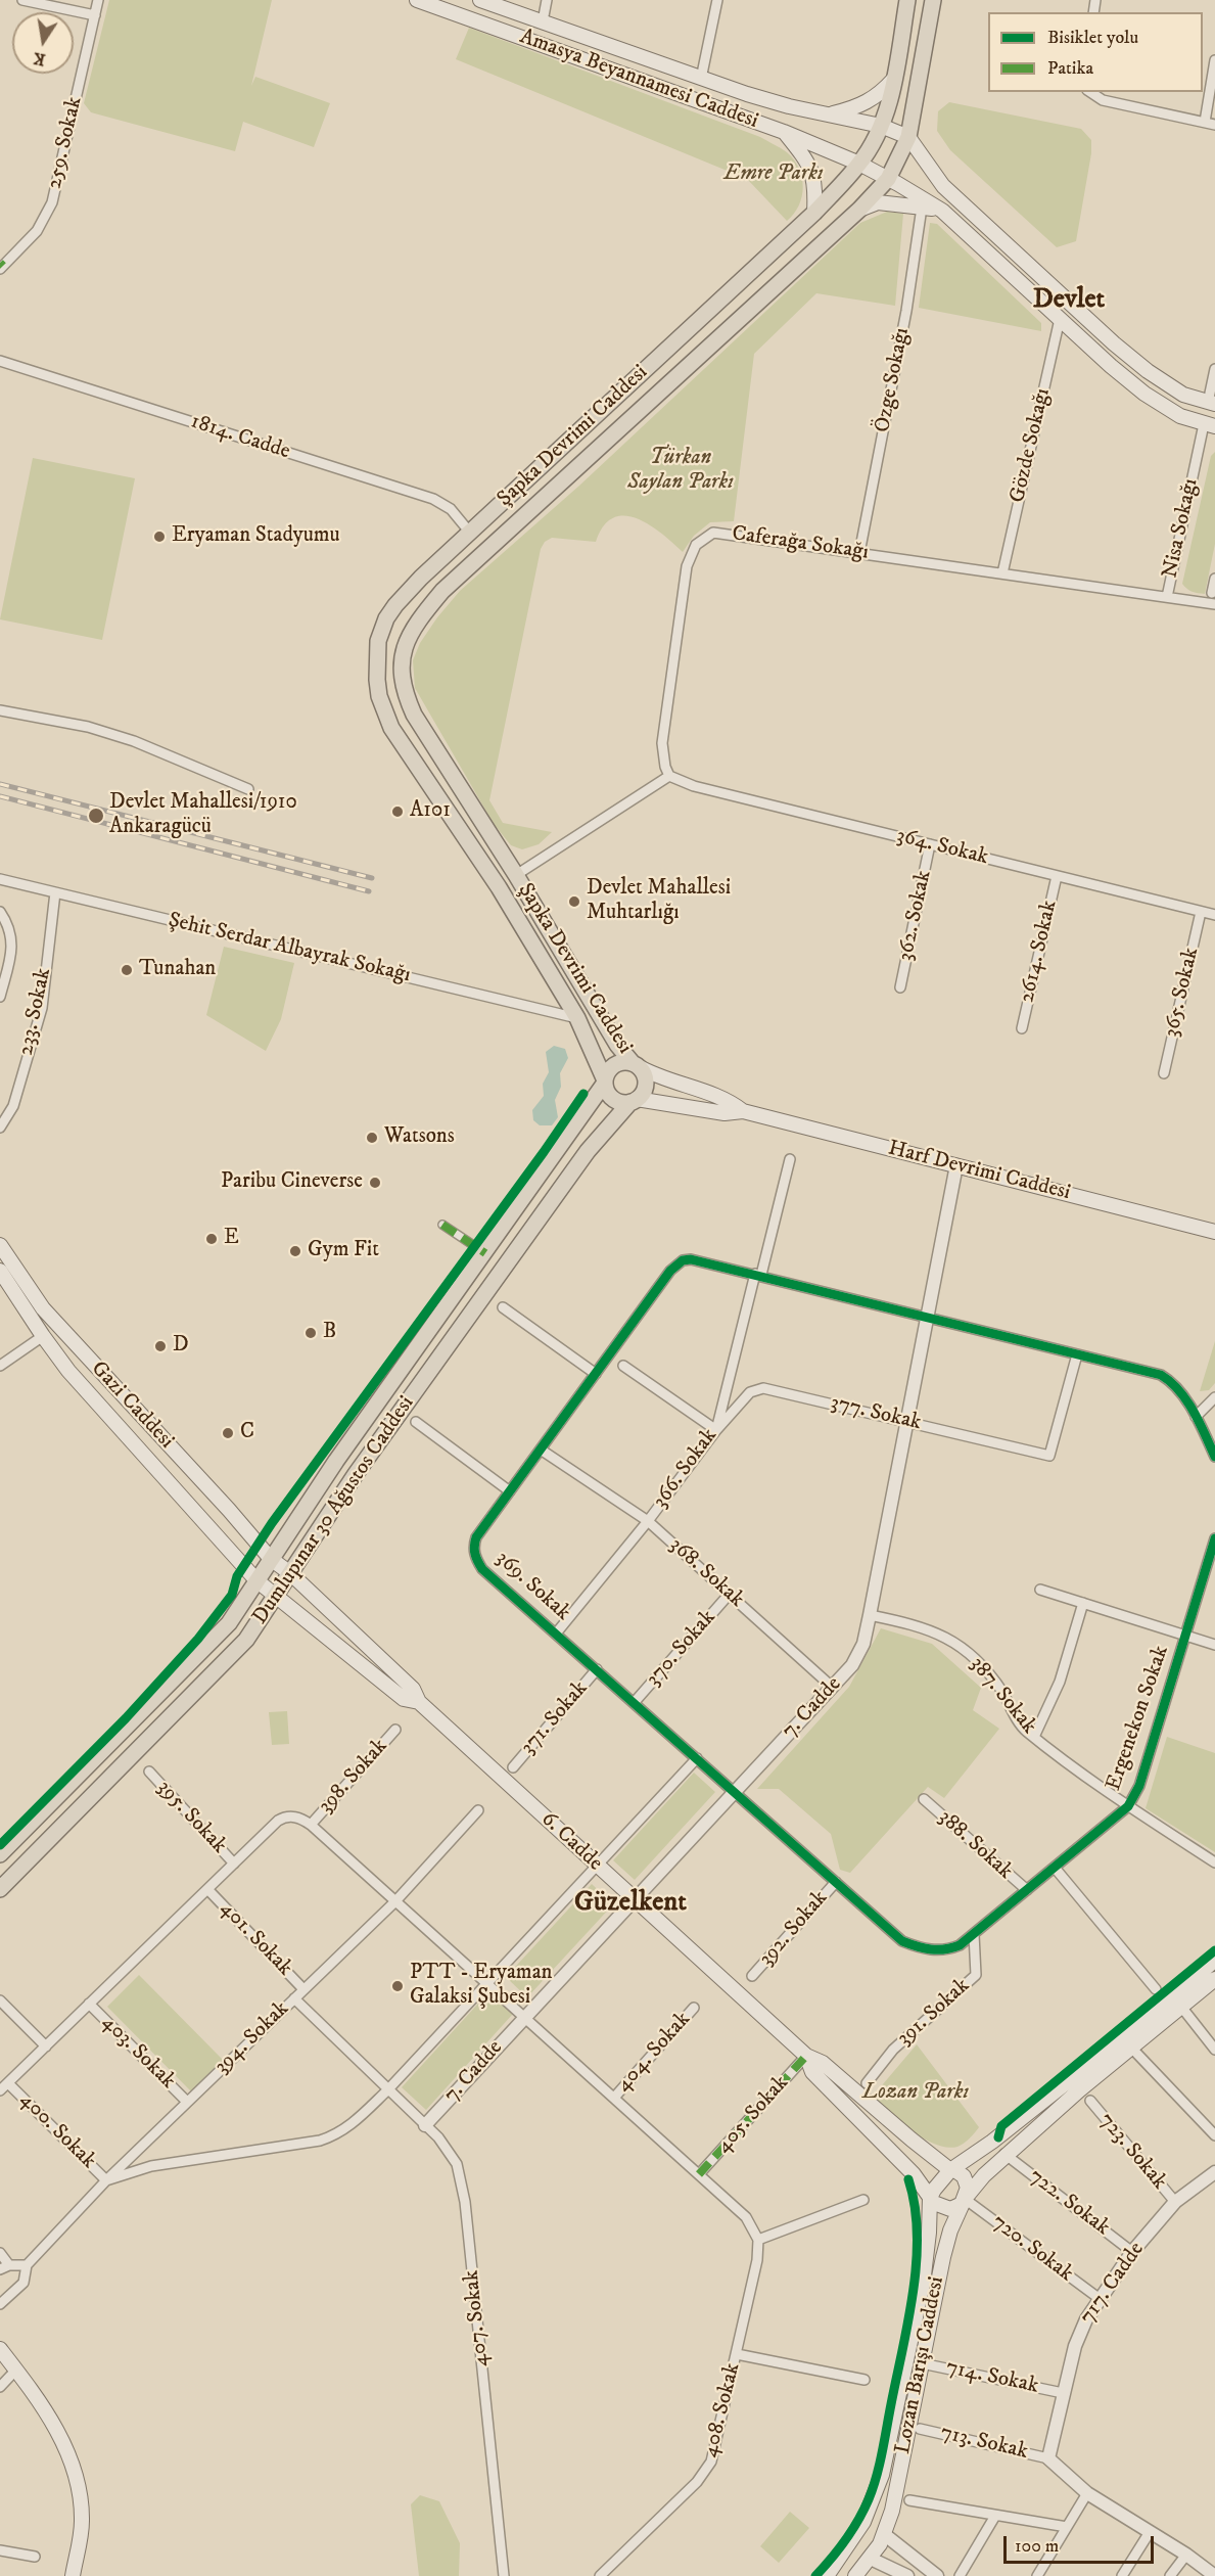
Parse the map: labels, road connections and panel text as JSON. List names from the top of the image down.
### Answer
{
  "streets": {
    "main road": [
      "Amasya Beyannamesi Caddesi",
      "Şapka Devrimi Caddesi",
      "Harf Devrimi Caddesi",
      "Gazi Caddesi",
      "Dumlupınar 30 Ağustos Caddesi",
      "6. Cadde",
      "Lozan Barışı Caddesi"
    ],
    "street": [
      "259. Sokak",
      "Özge Sokağı",
      "1814. Cadde",
      "Gözde Sokağı",
      "Nisa Sokağı",
      "Caferağa Sokağı",
      "364. Sokak",
      "362. Sokak",
      "Şehit Serdar Albayrak Sokağı",
      "2614. Sokak",
      "365. Sokak",
      "233. Sokak",
      "377. Sokak",
      "366. Sokak",
      "368. Sokak",
      "369. Sokak",
      "370. Sokak",
      "387. Sokak",
      "7. Cadde",
      "371. Sokak",
      "Ergenekon Sokak",
      "398. Sokak",
      "395. Sokak",
      "388. Sokak",
      "392. Sokak",
      "401. Sokak",
      "391. Sokak",
      "394. Sokak",
      "403. Sokak",
      "404. Sokak",
      "405. Sokak",
      "400. Sokak",
      "723. Sokak",
      "722. Sokak",
      "720. Sokak",
      "717. Cadde",
      "407. Sokak",
      "714. Sokak",
      "408. Sokak",
      "713. Sokak"
    ]
  },
  "crossings": [
    ["Amasya Beyannamesi Caddesi", "Şapka Devrimi Caddesi"],
    ["Amasya Beyannamesi Caddesi", "Gözde Sokağı"],
    ["Amasya Beyannamesi Caddesi", "Nisa Sokağı"],
    ["Özge Sokağı", "Caferağa Sokağı"],
    ["Şapka Devrimi Caddesi", "1814. Cadde"],
    ["Şapka Devrimi Caddesi", "Şehit Serdar Albayrak Sokağı"],
    ["Şapka Devrimi Caddesi", "Harf Devrimi Caddesi"],
    ["Şapka Devrimi Caddesi", "Dumlupınar 30 Ağustos Caddesi"],
    ["Gözde Sokağı", "Caferağa Sokağı"],
    ["Nisa Sokağı", "Caferağa Sokağı"],
    ["Caferağa Sokağı", "364. Sokak"],
    ["364. Sokak", "362. Sokak"],
    ["364. Sokak", "2614. Sokak"],
    ["364. Sokak", "365. Sokak"],
    ["Şehit Serdar Albayrak Sokağı", "233. Sokak"],
    ["Harf Devrimi Caddesi", "Dumlupınar 30 Ağustos Caddesi"],
    ["Harf Devrimi Caddesi", "7. Cadde"],
    ["Gazi Caddesi", "Dumlupınar 30 Ağustos Caddesi"],
    ["Gazi Caddesi", "6. Cadde"],
    ["377. Sokak", "366. Sokak"],
    ["377. Sokak", "7. Cadde"],
    ["366. Sokak", "368. Sokak"],
    ["366. Sokak", "369. Sokak"],
    ["Dumlupınar 30 Ağustos Caddesi", "6. Cadde"],
    ["368. Sokak", "369. Sokak"],
    ["368. Sokak", "370. Sokak"],
    ["368. Sokak", "7. Cadde"],
    ["369. Sokak", "370. Sokak"],
    ["369. Sokak", "7. Cadde"],
    ["369. Sokak", "371. Sokak"],
    ["369. Sokak", "Ergenekon Sokak"],
    ["369. Sokak", "392. Sokak"],
    ["387. Sokak", "7. Cadde"],
    ["387. Sokak", "Ergenekon Sokak"],
    ["7. Cadde", "6. Cadde"],
    ["7. Cadde", "407. Sokak"],
    ["Ergenekon Sokak", "388. Sokak"],
    ["Ergenekon Sokak", "391. Sokak"],
    ["6. Cadde", "405. Sokak"],
    ["6. Cadde", "720. Sokak"],
    ["6. Cadde", "Lozan Barışı Caddesi"],
    ["401. Sokak", "394. Sokak"],
    ["401. Sokak", "407. Sokak"],
    ["394. Sokak", "403. Sokak"],
    ["394. Sokak", "400. Sokak"],
    ["723. Sokak", "717. Cadde"],
    ["722. Sokak", "717. Cadde"],
    ["722. Sokak", "Lozan Barışı Caddesi"],
    ["720. Sokak", "717. Cadde"],
    ["720. Sokak", "Lozan Barışı Caddesi"],
    ["717. Cadde", "714. Sokak"],
    ["717. Cadde", "713. Sokak"],
    ["Lozan Barışı Caddesi", "714. Sokak"]
  ],
  "districts": ["Devlet", "Güzelkent"],
  "parks": ["Emre Parkı", "Türkan Saylan Parkı", "Lozan Parkı"],
  "places": [
    "Eryaman Stadyumu",
    "A101",
    "Devlet Mahallesi/1910 Ankaragücü",
    "Devlet Mahallesi Muhtarlığı",
    "Tunahan",
    "Watsons",
    "Paribu Cineverse",
    "E",
    "Gym Fit",
    "B",
    "D",
    "C",
    "PTT - Eryaman Galaksi Şubesi"
  ],
  "legend": ["Bisiklet yolu", "Patika"],
  "scale_bar": "100 m",
  "north": "bottom"
}
